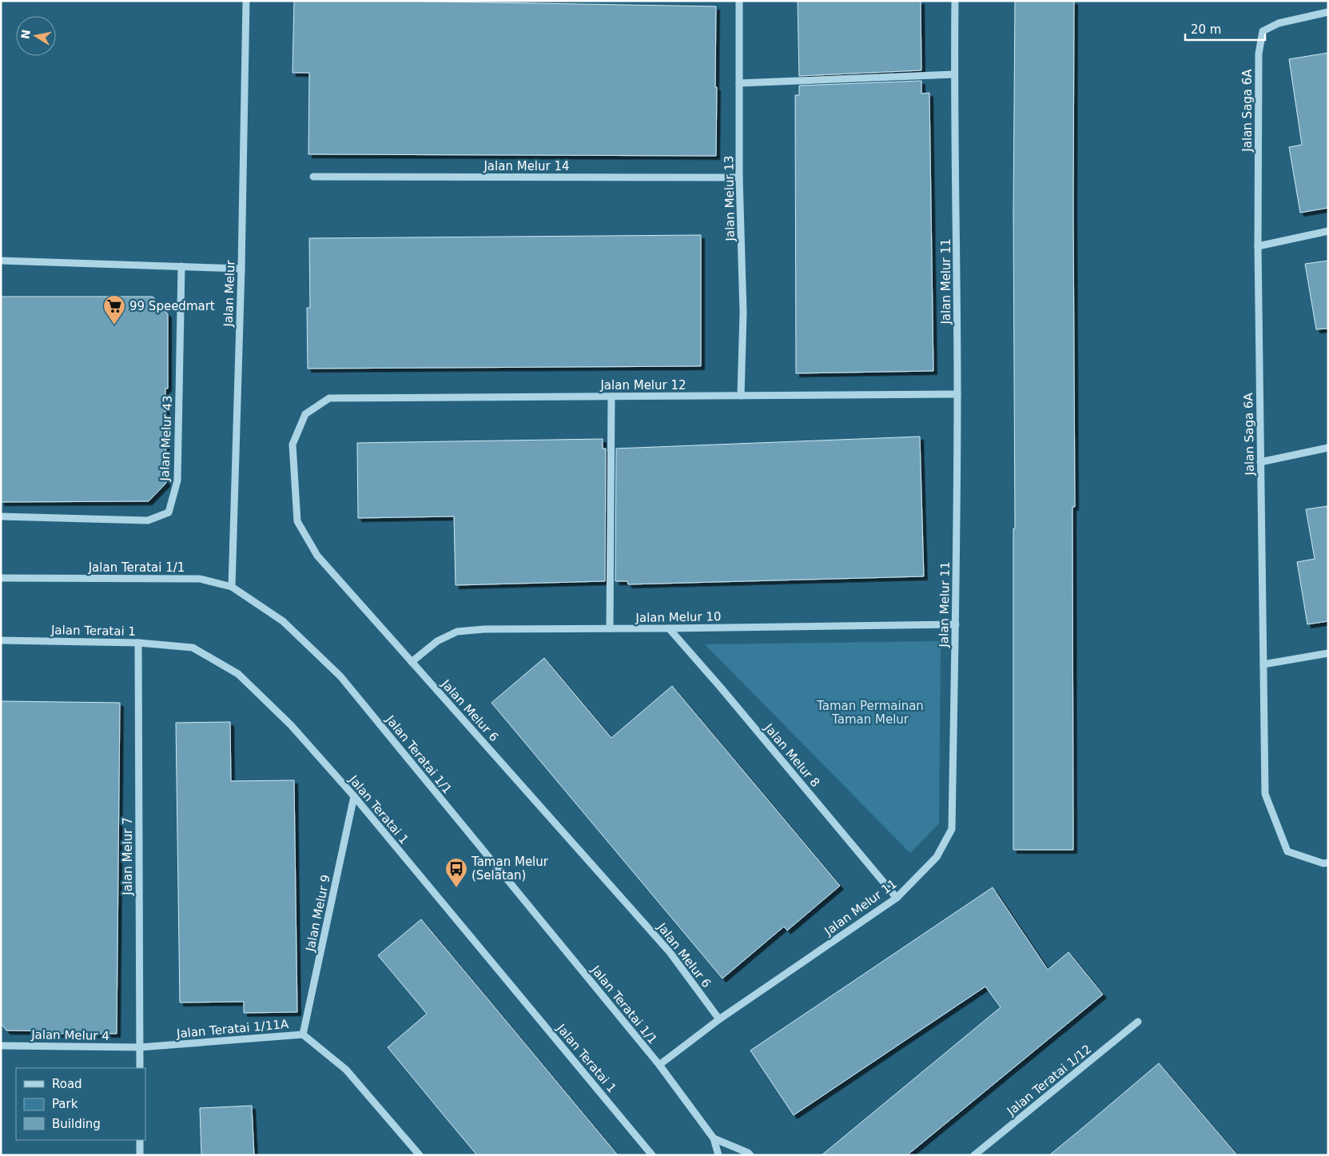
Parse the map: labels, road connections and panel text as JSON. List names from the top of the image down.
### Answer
{
  "streets": {
    "street": [
      "Jalan Saga 6A",
      "Jalan Melur 14",
      "Jalan Melur 13",
      "Jalan Melur 11",
      "Jalan Melur",
      "Jalan Melur 12",
      "Jalan Melur 43",
      "Jalan Teratai 1/1",
      "Jalan Melur 10",
      "Jalan Teratai 1",
      "Jalan Melur 6",
      "Jalan Melur 8",
      "Jalan Melur 7",
      "Jalan Melur 9",
      "Jalan Teratai 1/11A",
      "Jalan Melur 4",
      "Jalan Teratai 1/12"
    ]
  },
  "crossings": [
    ["Jalan Melur 14", "Jalan Melur 13"],
    ["Jalan Melur 13", "Jalan Melur 12"],
    ["Jalan Melur 11", "Jalan Melur 12"],
    ["Jalan Melur 11", "Jalan Teratai 1/1"],
    ["Jalan Melur 11", "Jalan Melur 10"],
    ["Jalan Melur 11", "Jalan Melur 6"],
    ["Jalan Melur 11", "Jalan Melur 8"],
    ["Jalan Melur", "Jalan Teratai 1/1"],
    ["Jalan Melur 12", "Jalan Melur 6"],
    ["Jalan Melur 10", "Jalan Melur 6"],
    ["Jalan Melur 10", "Jalan Melur 8"],
    ["Jalan Teratai 1", "Jalan Melur 7"],
    ["Jalan Teratai 1", "Jalan Melur 9"],
    ["Jalan Melur 7", "Jalan Teratai 1/11A"],
    ["Jalan Melur 7", "Jalan Melur 4"],
    ["Jalan Melur 9", "Jalan Teratai 1/11A"],
    ["Jalan Teratai 1/11A", "Jalan Melur 4"]
  ],
  "parks": ["Taman Permainan Taman Melur"],
  "places": {
    "supermarket": ["99 Speedmart"],
    "bus stop": ["Taman Melur (Selatan)"]
  },
  "legend": ["Road", "Park", "Building"],
  "scale_bar": "20 m",
  "north": "left"
}
